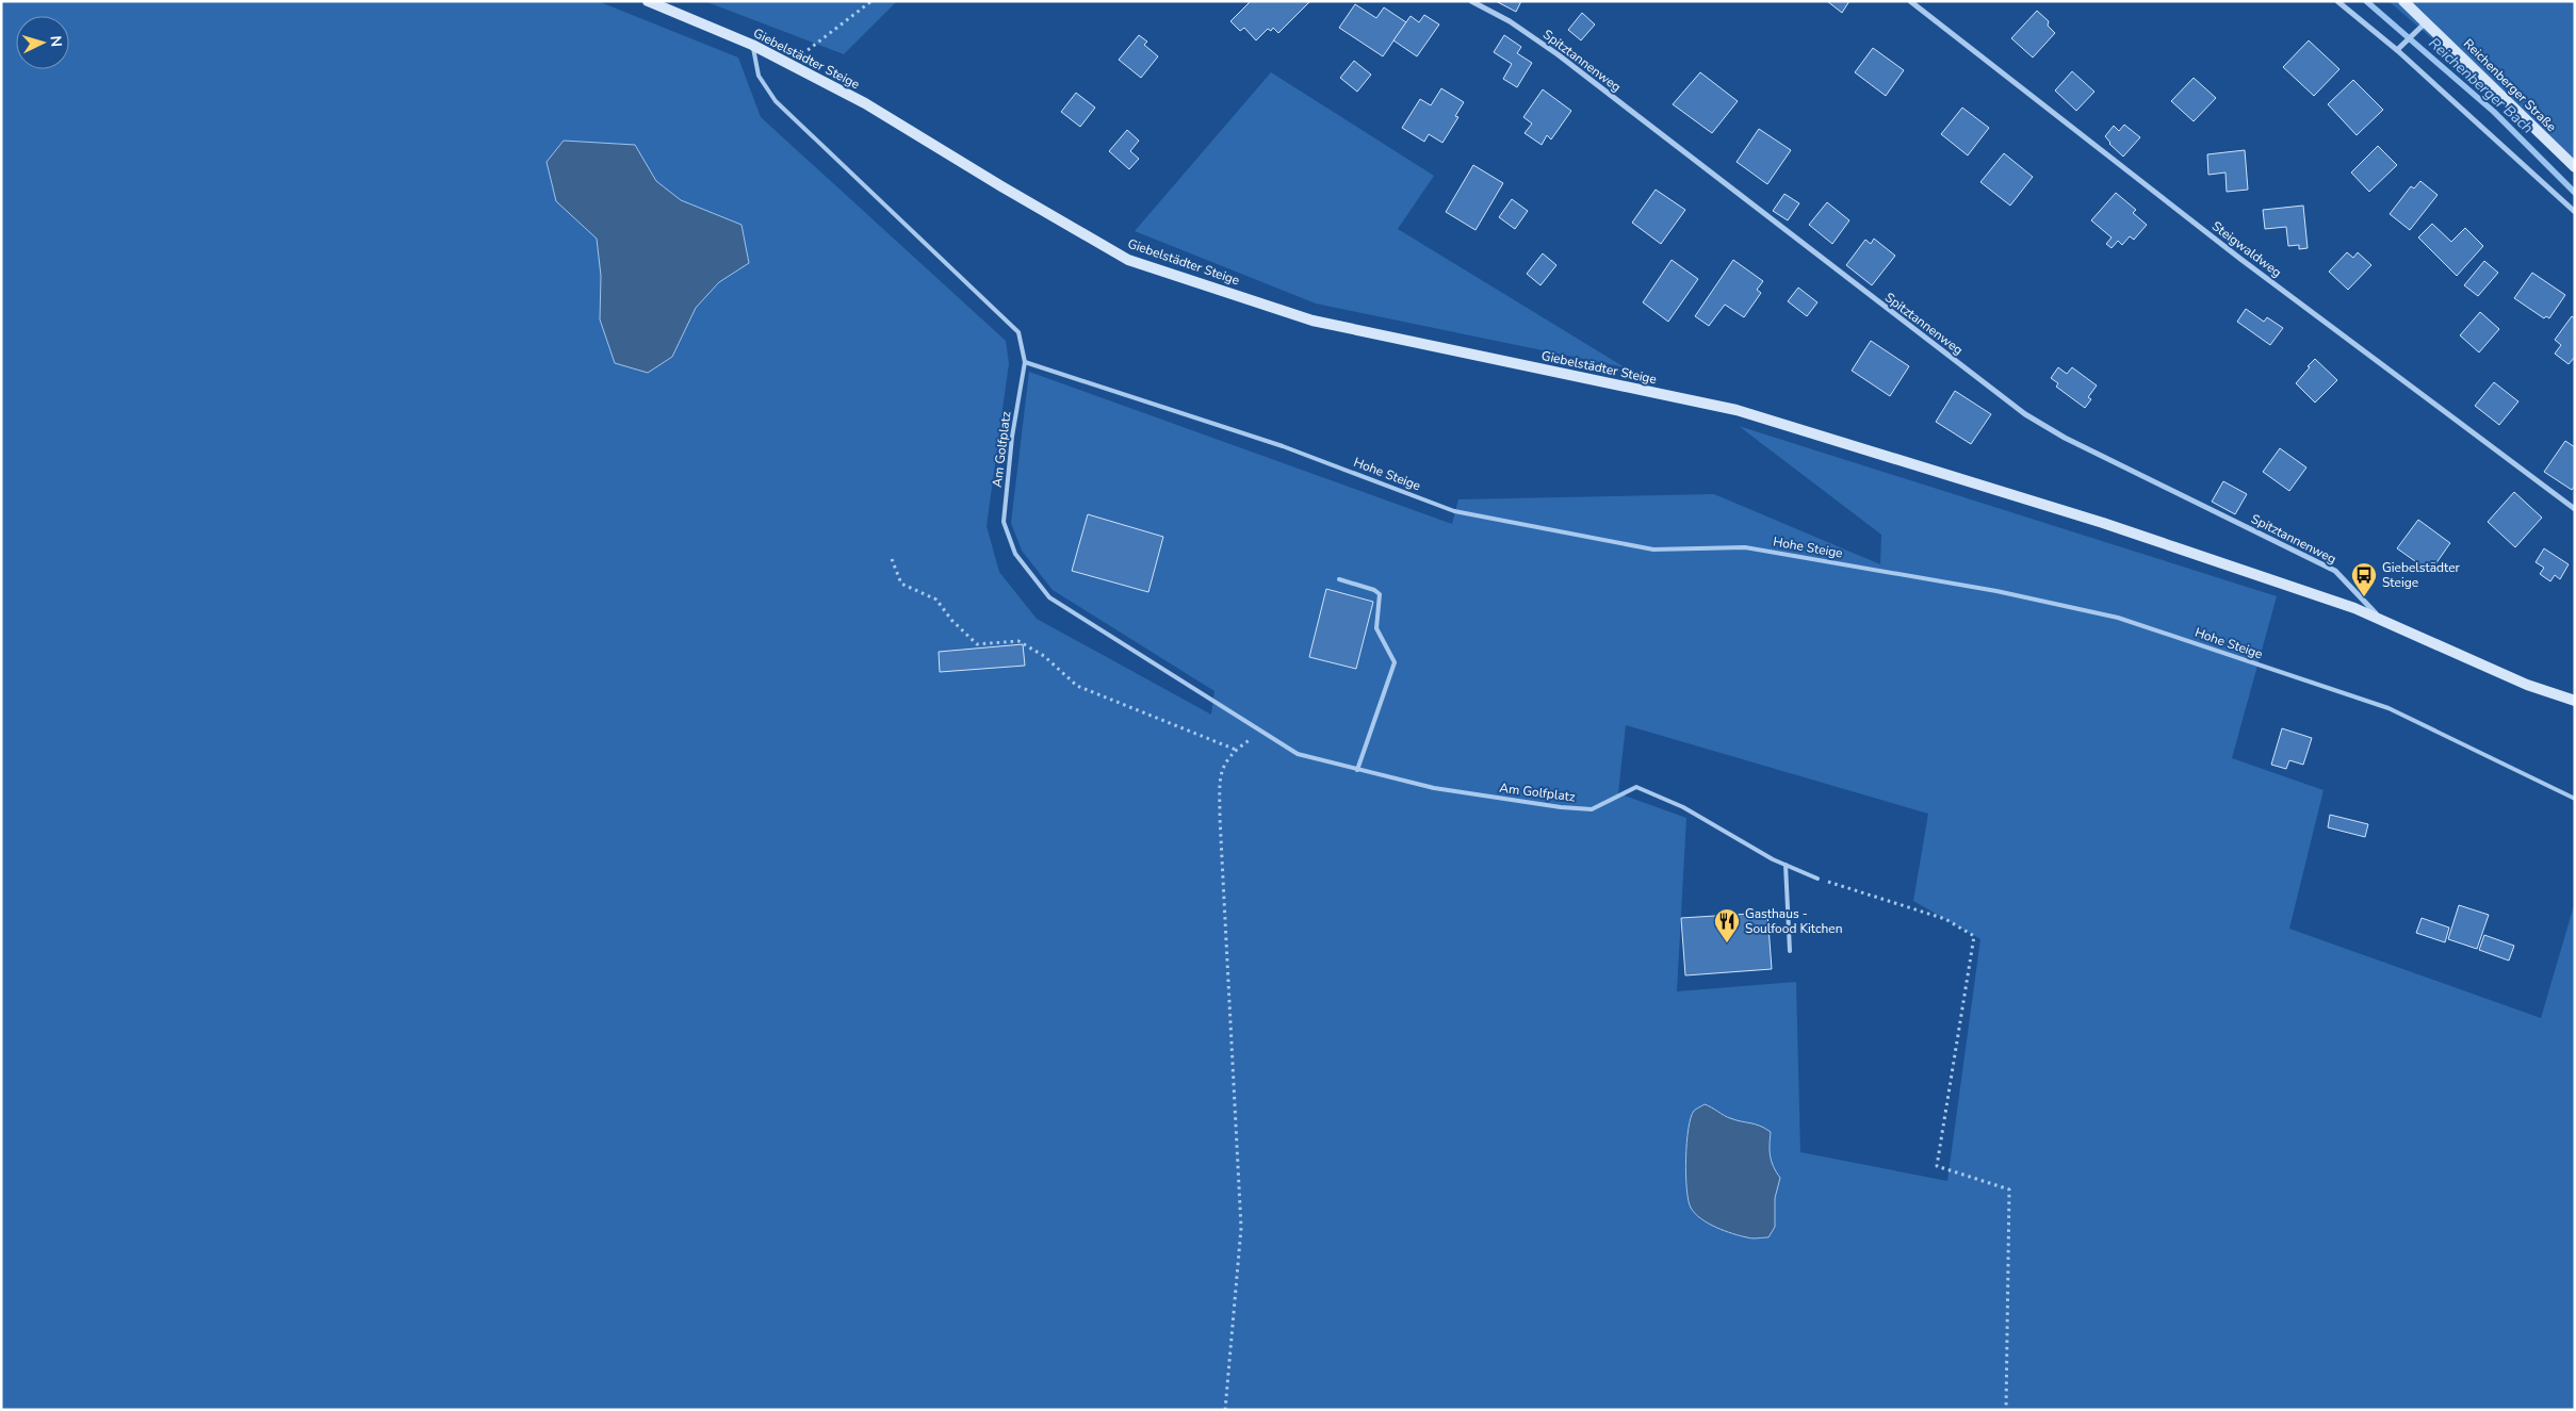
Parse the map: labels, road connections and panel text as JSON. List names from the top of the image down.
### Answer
{
  "streets": {
    "main road": ["Giebelstädter Steige", "Reichenberger Straße"],
    "street": ["Spitztannenweg", "Steigwaldweg"],
    "lane": ["Am Golfplatz", "Hohe Steige"]
  },
  "crossings": [
    ["Giebelstädter Steige", "Spitztannenweg"],
    ["Giebelstädter Steige", "Am Golfplatz"],
    ["Am Golfplatz", "Hohe Steige"]
  ],
  "water": ["Reichenberger Bach"],
  "places": {
    "bus stop": ["Giebelstädter Steige"],
    "restaurant": ["Gasthaus - Soulfood Kitchen"]
  },
  "north": "right"
}
